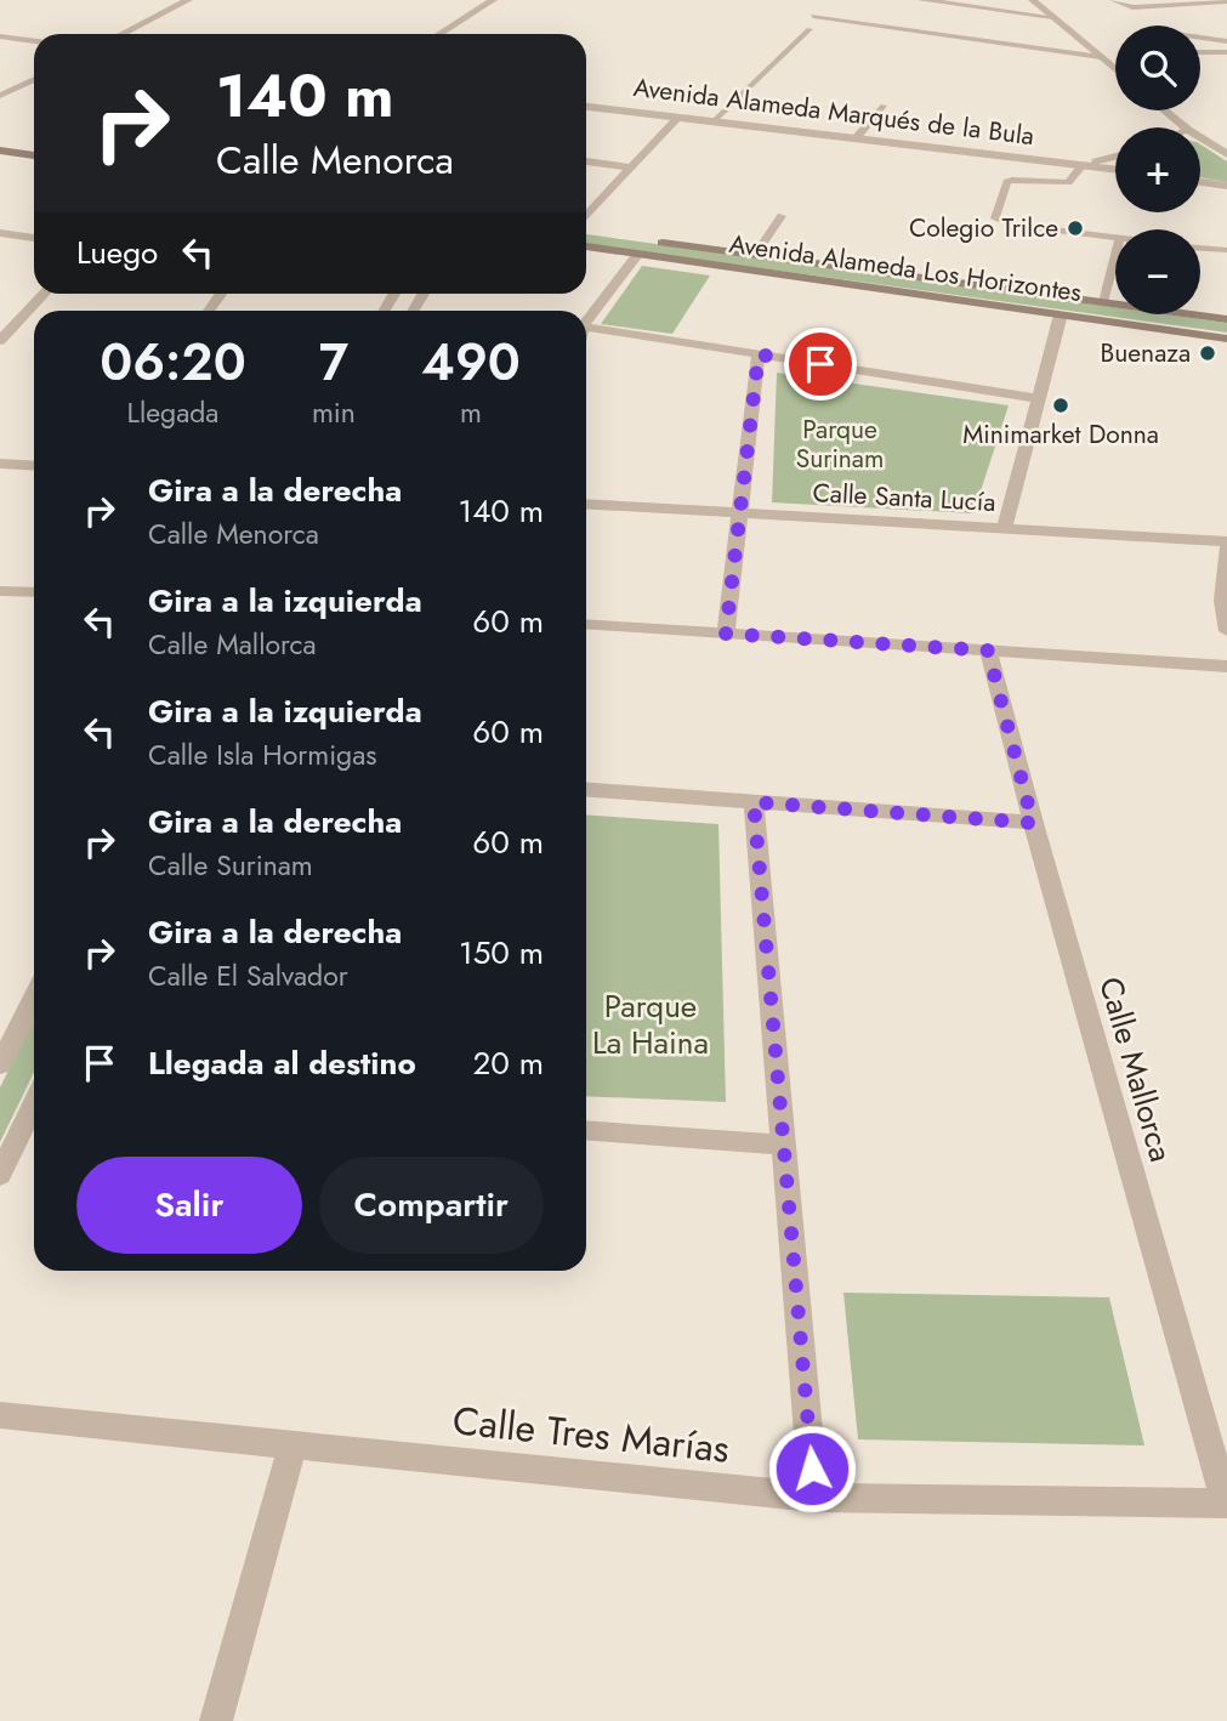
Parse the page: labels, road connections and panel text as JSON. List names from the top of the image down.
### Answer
{
  "streets": {
    "main road": ["Avenida Alameda Los Horizontes"],
    "street": [
      "Avenida Alameda Marqués de la Bula",
      "Calle Santa Lucía",
      "Calle Mallorca",
      "Calle Tres Marías"
    ]
  },
  "crossings": [
    ["Calle Mallorca", "Calle Tres Marías"]
  ],
  "parks": ["Parque Surinam", "Parque La Haina"],
  "places": ["Colegio Trilce", "Buenaza", "Minimarket Donna"],
  "page": {
    "map_buttons": ["+", "−"],
    "turn": ["140 m", "Calle Menorca"],
    "then": "Luego",
    "eta": [
      "06:20",
      "Llegada",
      "7",
      "min",
      "490",
      "m"
    ],
    "list": [
      {
        "name": "Gira a la derecha",
        "note": "Calle Menorca",
        "value": "140 m"
      },
      {
        "name": "Gira a la izquierda",
        "note": "Calle Mallorca",
        "value": "60 m"
      },
      {
        "name": "Gira a la izquierda",
        "note": "Calle Isla Hormigas",
        "value": "60 m"
      },
      {
        "name": "Gira a la derecha",
        "note": "Calle Surinam",
        "value": "60 m"
      },
      {
        "name": "Gira a la derecha",
        "note": "Calle El Salvador",
        "value": "150 m"
      },
      {
        "name": "Llegada al destino",
        "value": "20 m"
      }
    ],
    "buttons": ["Salir", "Compartir"]
  }
}
